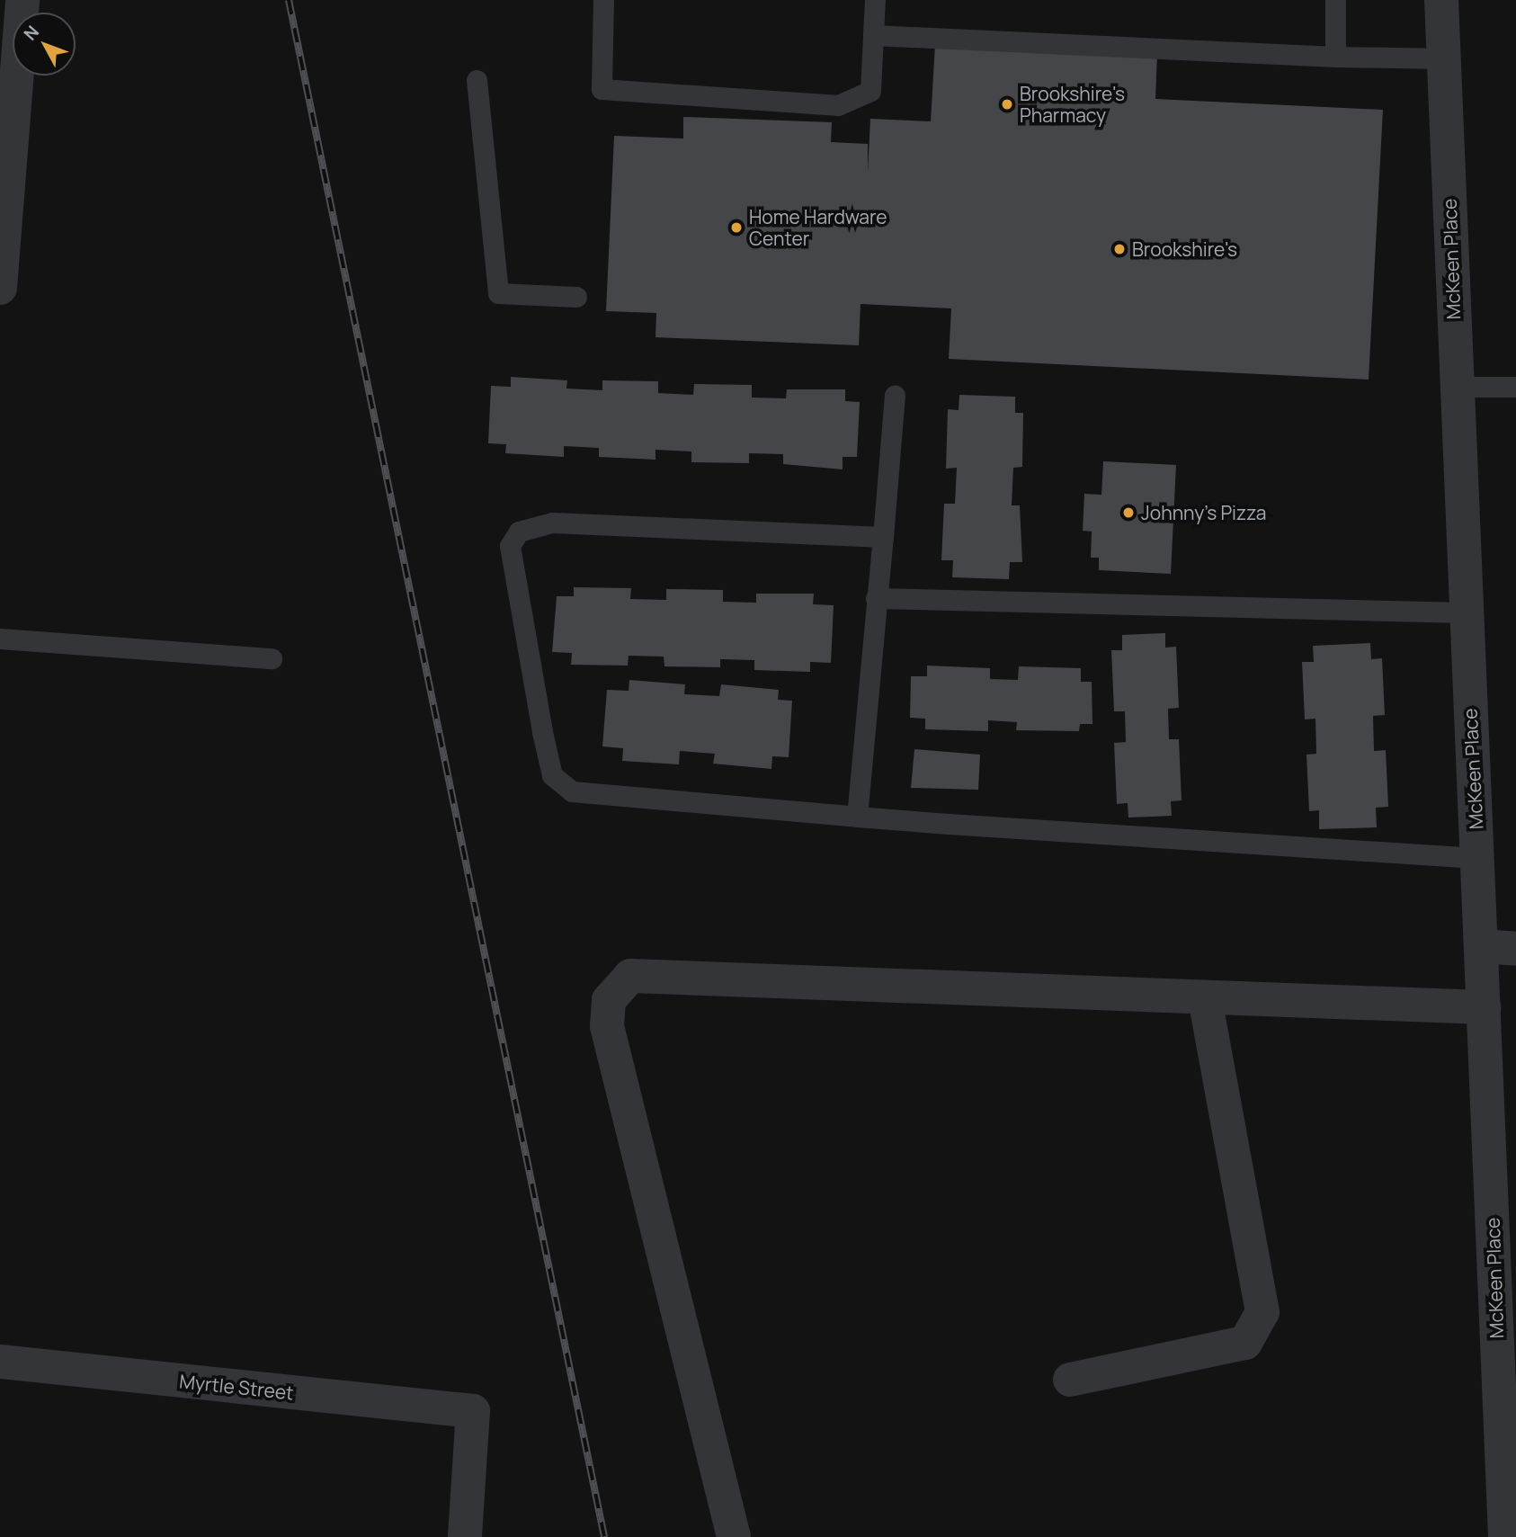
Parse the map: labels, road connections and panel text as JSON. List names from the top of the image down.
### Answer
{
  "streets": {
    "street": ["McKeen Place", "Myrtle Street"]
  },
  "places": [
    "Brookshire's Pharmacy",
    "Home Hardware Center",
    "Brookshire's",
    "Johnny's Pizza"
  ],
  "north": "top left"
}
